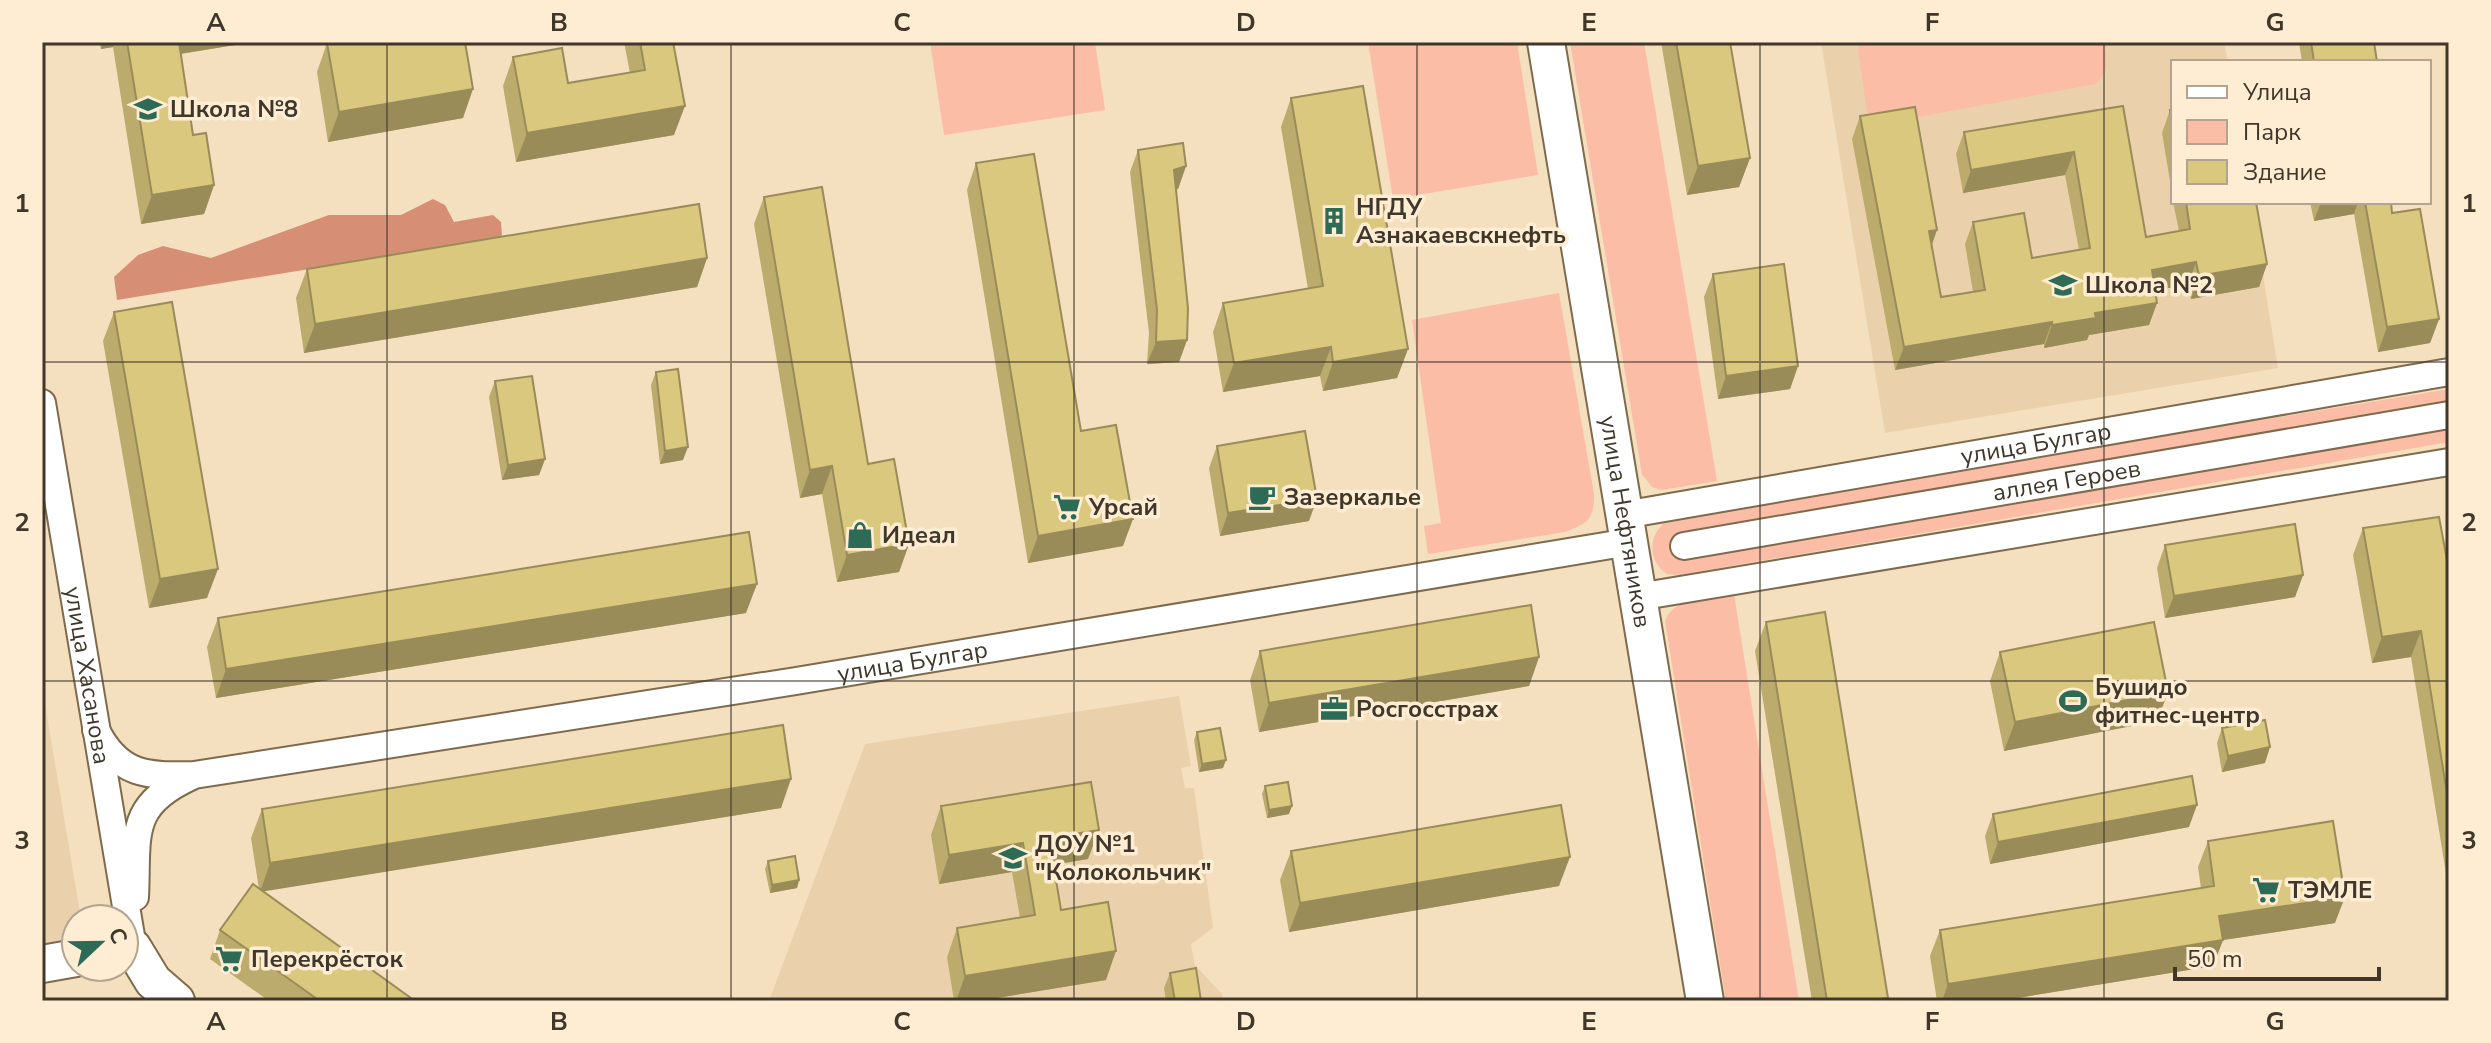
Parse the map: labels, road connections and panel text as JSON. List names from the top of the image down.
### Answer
{
  "streets": {
    "street": [
      "улица Булгар",
      "аллея Героев",
      "улица Нефтяников",
      "улица Хасанова"
    ]
  },
  "crossings": [
    ["улица Булгар", "улица Нефтяников"],
    ["улица Булгар", "улица Хасанова"]
  ],
  "places": {
    "school or university": ["Школа №8", "Школа №2", "ДОУ №1 \"Колокольчик\""],
    "building": ["НГДУ Азнакаевскнефть"],
    "cafe": ["Зазеркалье"],
    "supermarket": ["Урсай", "ТЭМЛЕ", "Перекрёсток"],
    "shop": ["Идеал"],
    "sports": ["Бушидо фитнес-центр"],
    "office": ["Росгосстрах"]
  },
  "legend": ["Улица", "Парк", "Здание"],
  "scale_bar": "50 m",
  "north": "right",
  "grid": {
    "columns": [
      "A",
      "B",
      "C",
      "D",
      "E",
      "F",
      "G"
    ],
    "rows": ["1", "2", "3"]
  }
}
